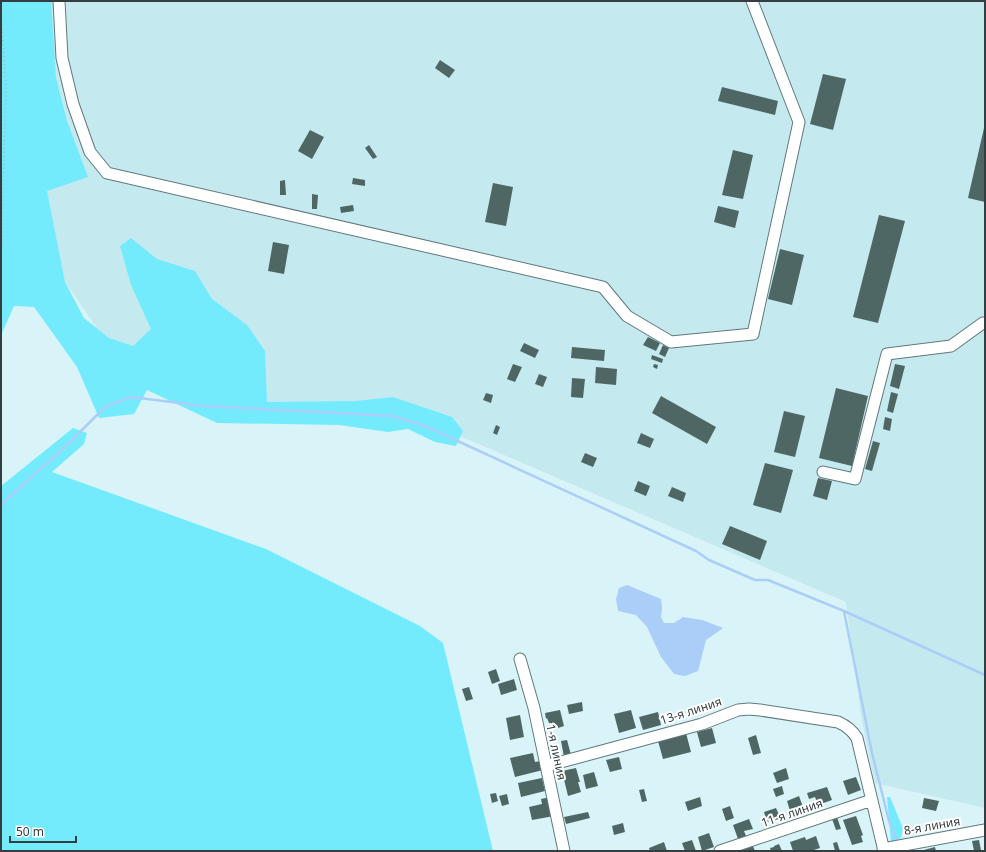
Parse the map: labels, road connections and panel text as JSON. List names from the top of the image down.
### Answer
{
  "streets": {
    "street": [
      "13-я линия",
      "1-я линия",
      "11-я линия",
      "8-я линия"
    ]
  },
  "crossings": [
    ["13-я линия", "1-я линия"],
    ["13-я линия", "11-я линия"]
  ],
  "scale_bar": "50 m"
}
